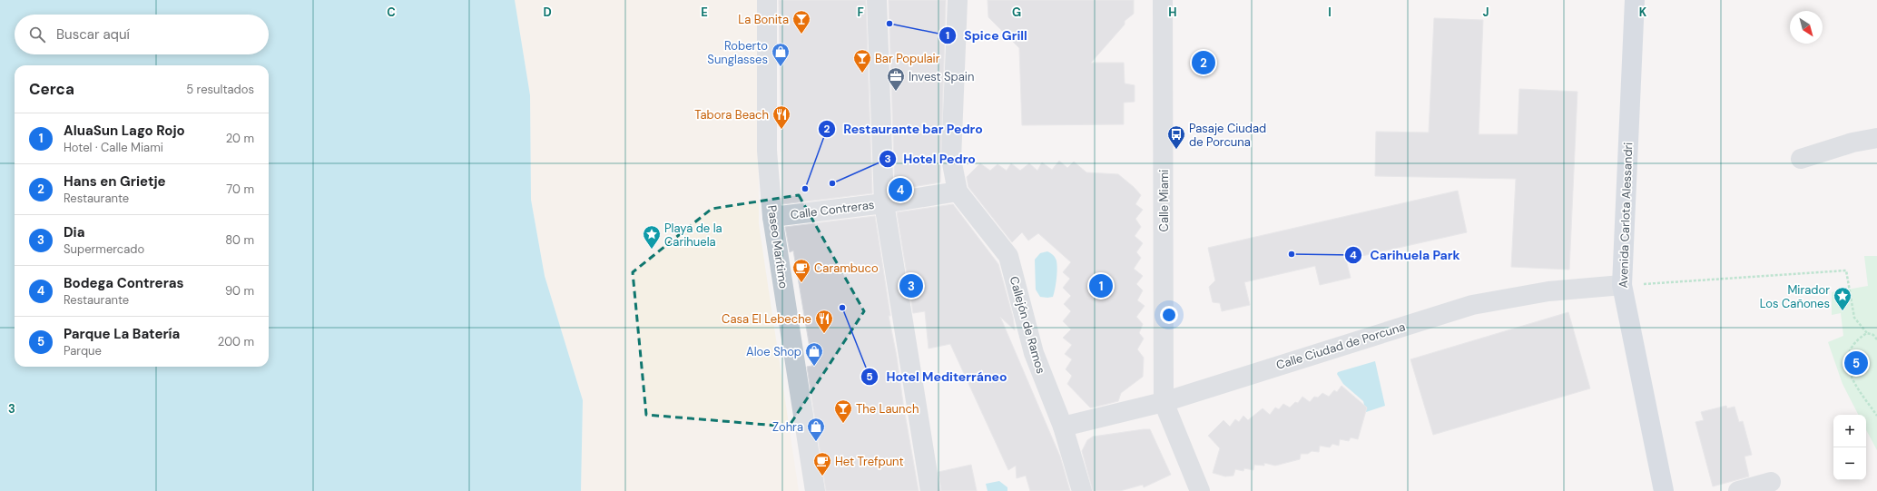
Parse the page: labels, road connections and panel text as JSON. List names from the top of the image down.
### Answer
{
  "streets": {
    "main road": ["Avenida Carlota Alessandri"],
    "street": [
      "Calle Miami",
      "Calle Contreras",
      "Paseo Marítimo",
      "Callejón de Ramos",
      "Calle Ciudad de Porcuna"
    ]
  },
  "crossings": [
    ["Calle Miami", "Calle Ciudad de Porcuna"],
    ["Calle Contreras", "Paseo Marítimo"],
    ["Calle Contreras", "Callejón de Ramos"],
    ["Avenida Carlota Alessandri", "Calle Ciudad de Porcuna"],
    ["Callejón de Ramos", "Calle Ciudad de Porcuna"]
  ],
  "places": {
    "other": [
      "Spice Grill",
      "Hotel Pedro",
      "Restaurante bar Pedro",
      "Carihuela Park",
      "Hotel Mediterráneo"
    ],
    "bar": ["La Bonita", "Bar Populair", "The Launch"],
    "shop": ["Roberto Sunglasses", "Aloe Shop", "Zohra"],
    "office": ["Invest Spain"],
    "restaurant": ["Tabora Beach", "Casa El Lebeche"],
    "bus stop": ["Pasaje Ciudad de Porcuna"],
    "place": ["Playa de la Carihuela", "Mirador Los Cañones"],
    "cafe": ["Carambuco", "Het Trefpunt"]
  },
  "north": "bottom right",
  "page": {
    "search": "Buscar aquí",
    "pins": [
      "2",
      "4",
      "1",
      "3",
      "5"
    ],
    "heading": ["Cerca", "5 resultados"],
    "list": [
      {
        "mark": "1",
        "name": "AluaSun Lago Rojo",
        "note": "Hotel · Calle Miami",
        "value": "20 m"
      },
      {
        "mark": "2",
        "name": "Hans en Grietje",
        "note": "Restaurante",
        "value": "70 m"
      },
      {
        "mark": "3",
        "name": "Dia",
        "note": "Supermercado",
        "value": "80 m"
      },
      {
        "mark": "4",
        "name": "Bodega Contreras",
        "note": "Restaurante",
        "value": "90 m"
      },
      {
        "mark": "5",
        "name": "Parque La Batería",
        "note": "Parque",
        "value": "200 m"
      }
    ],
    "map_buttons": ["+", "−"]
  },
  "grid": {
    "columns": [
      "C",
      "D",
      "E",
      "F",
      "G",
      "H",
      "I",
      "J",
      "K"
    ],
    "rows": ["3"]
  }
}
